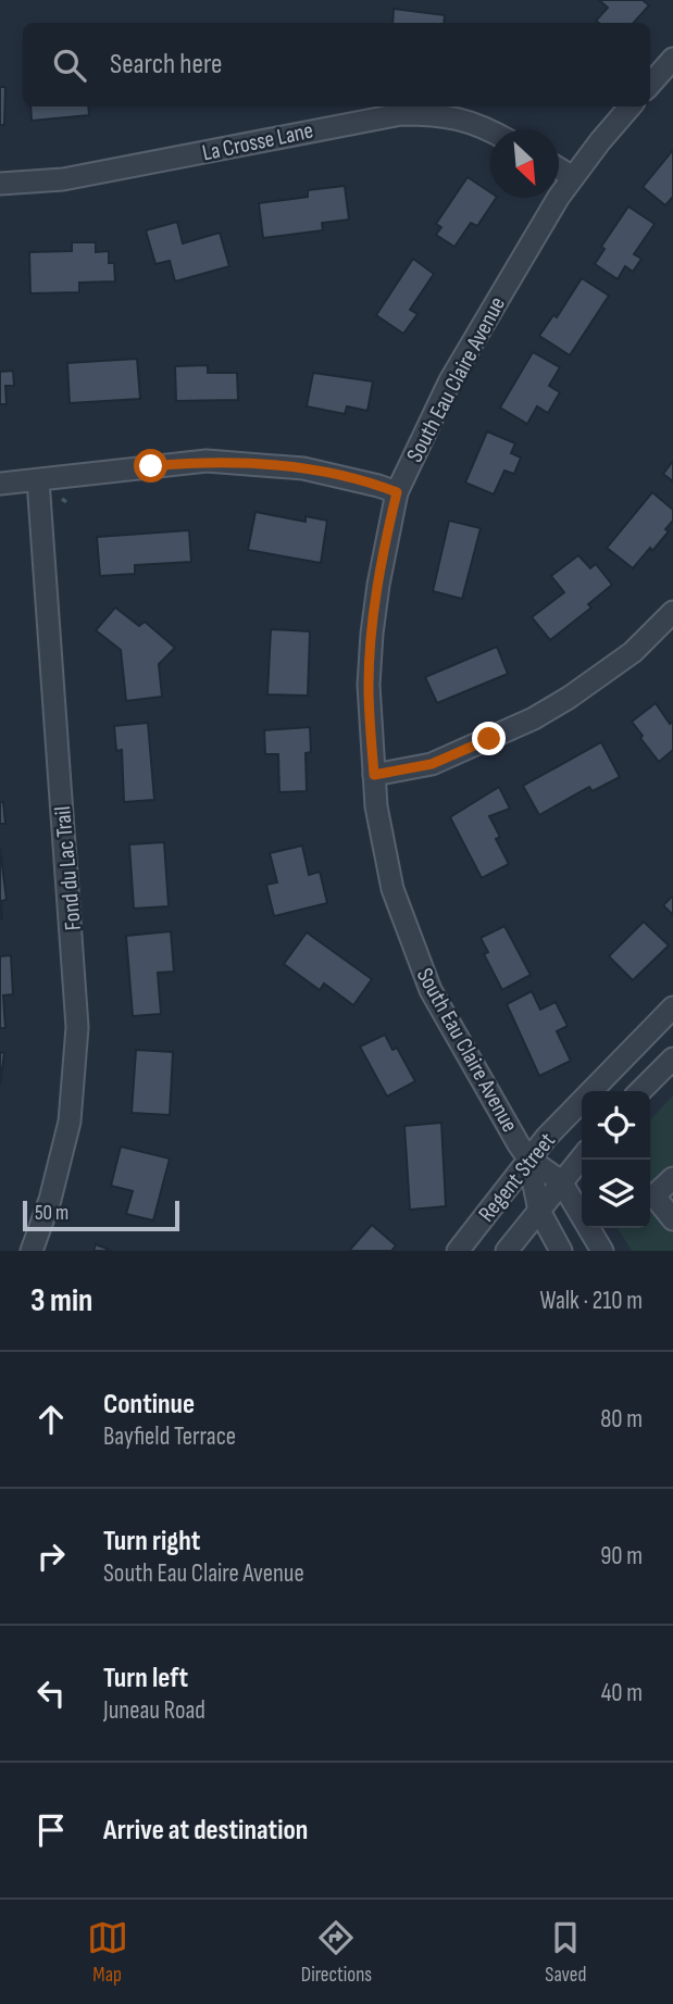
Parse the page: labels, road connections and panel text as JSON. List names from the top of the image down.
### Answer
{
  "streets": {
    "street": [
      "La Crosse Lane",
      "South Eau Claire Avenue",
      "Fond du Lac Trail",
      "Regent Street"
    ]
  },
  "crossings": [
    ["South Eau Claire Avenue", "Regent Street"]
  ],
  "scale_bar": "50 m",
  "north": "bottom right",
  "page": {
    "search": "Search here",
    "scale": "50 m",
    "heading": ["3 min", "Walk · 210 m"],
    "list": [
      ["Continue", "Bayfield Terrace", "80 m"],
      ["Turn right", "South Eau Claire Avenue", "90 m"],
      ["Turn left", "Juneau Road", "40 m"],
      "Arrive at destination"
    ],
    "nav": ["Map", "Directions", "Saved"]
  }
}
